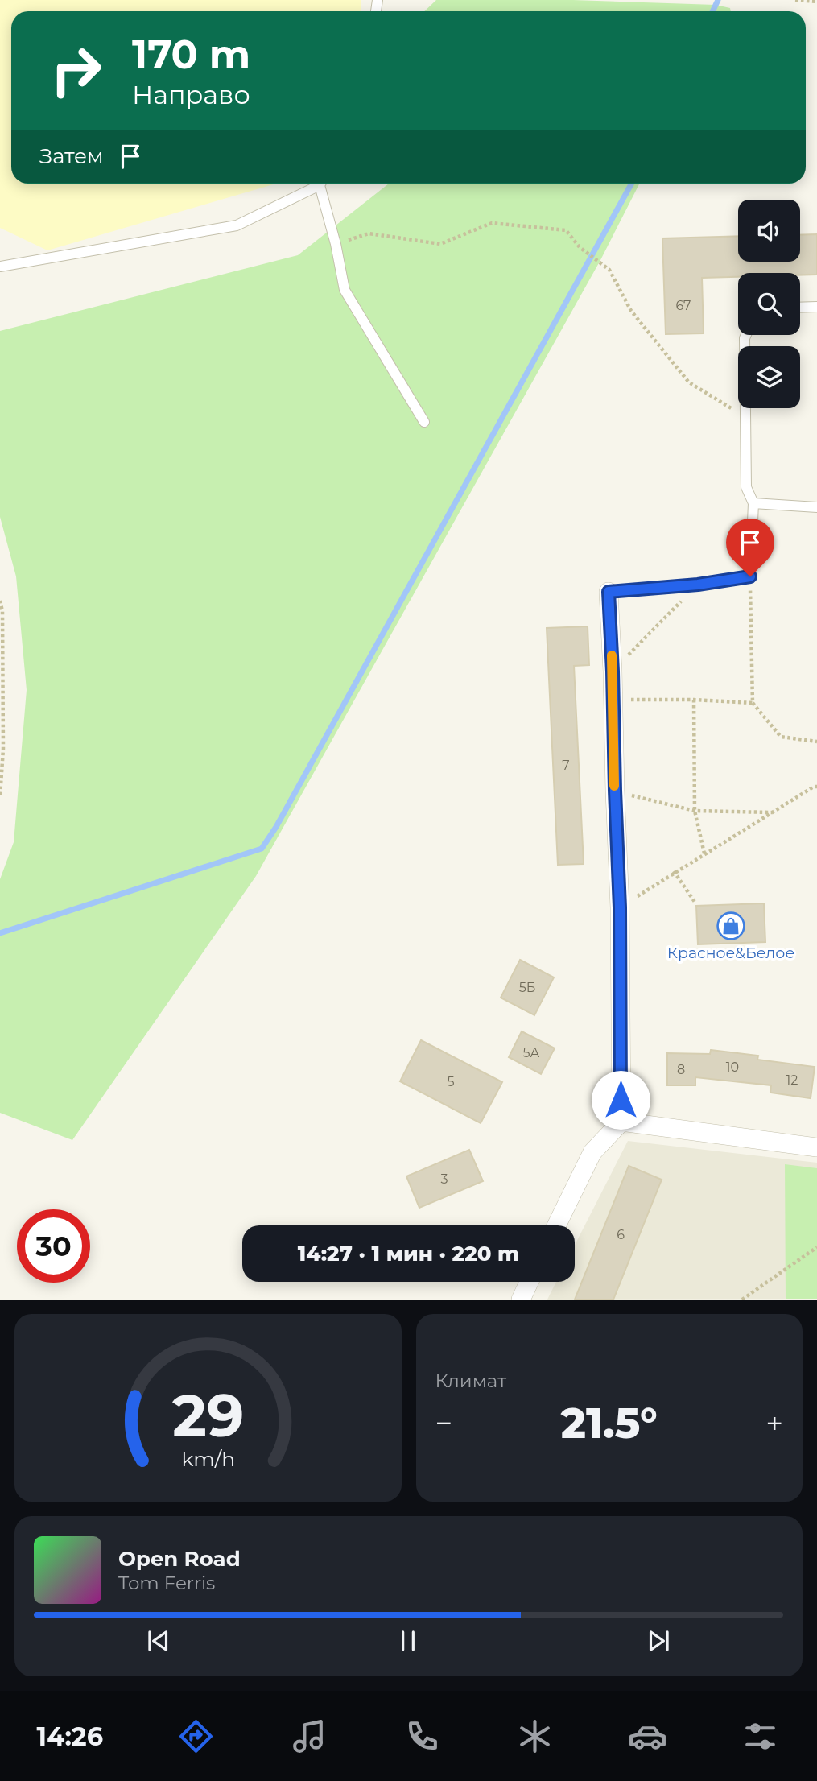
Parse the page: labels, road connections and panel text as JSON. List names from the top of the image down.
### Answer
{
  "places": {
    "shop": ["Красное&Белое"]
  },
  "house_numbers": [
    "67",
    "7",
    "5Б",
    "5А",
    "10",
    "8",
    "12",
    "5",
    "3",
    "6"
  ],
  "page": {
    "turn": ["170 m", "Направо"],
    "then": "Затем",
    "limit": "30",
    "trip": "14:27 · 1 мин · 220 m",
    "tile": "Климат",
    "heat": ["−", "21.5°", "+"],
    "song": ["Open Road", "Tom Ferris"],
    "tabs": "14:26",
    "gauge": ["29", "km/h"]
  }
}
